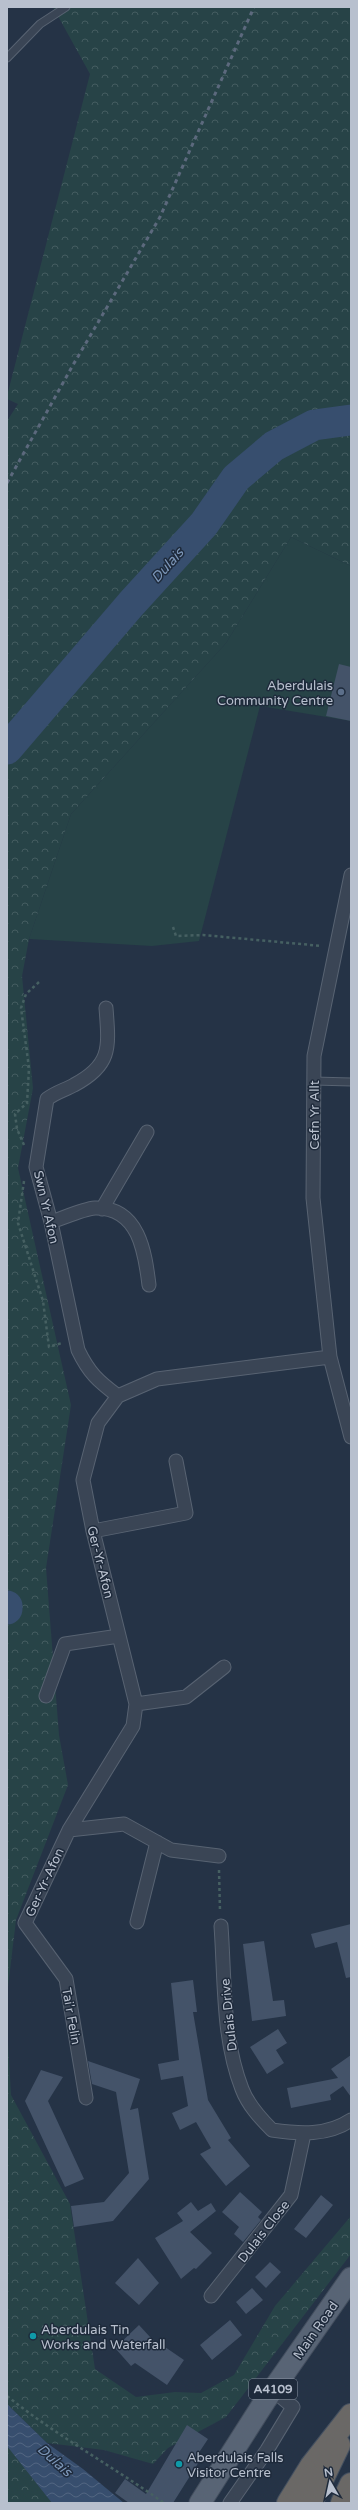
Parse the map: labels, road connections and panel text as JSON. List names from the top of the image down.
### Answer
{
  "streets": {
    "main road": ["Main Road", "A4109"],
    "street": [
      "Cefn Yr Allt",
      "Swn Yr Afon",
      "Ger-Yr-Afon",
      "Dulais Drive",
      "Tai'r Felin",
      "Dulais Close"
    ]
  },
  "crossings": [
    ["Cefn Yr Allt", "Ger-Yr-Afon"],
    ["Swn Yr Afon", "Ger-Yr-Afon"],
    ["Ger-Yr-Afon", "Tai'r Felin"],
    ["Dulais Drive", "Dulais Close"]
  ],
  "water": ["Dulais"],
  "places": ["Aberdulais Community Centre", "Aberdulais Tin Works and Waterfall", "Aberdulais Falls Visitor Centre"],
  "north": "top"
}
